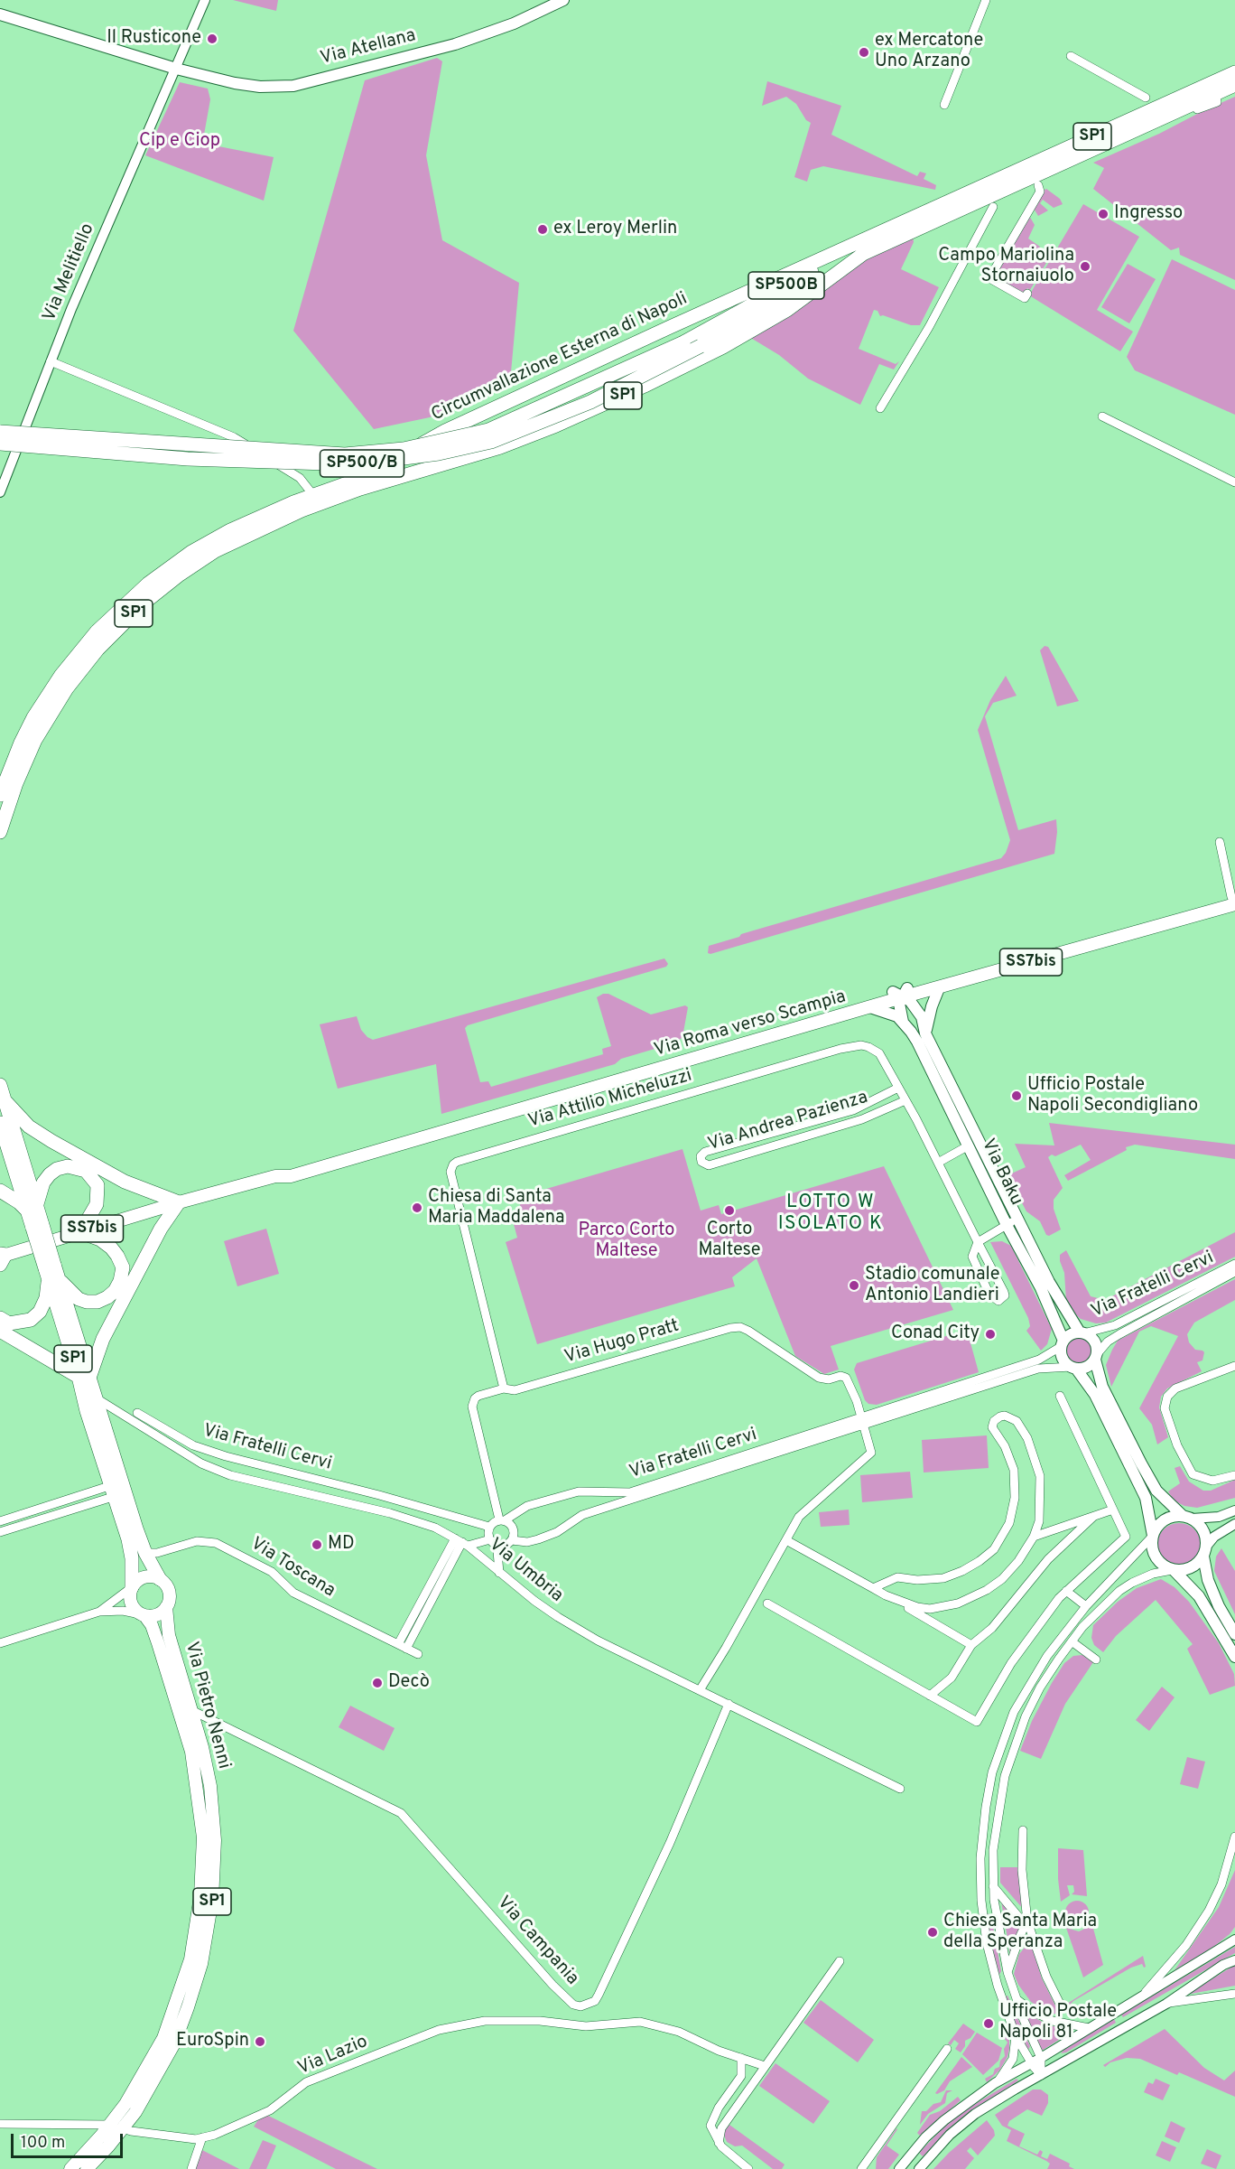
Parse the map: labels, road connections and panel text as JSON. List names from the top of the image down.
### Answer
{
  "streets": {
    "highway": [
      "SP1",
      "SP500B",
      "Circumvallazione Esterna di Napoli",
      "SP500/B"
    ],
    "main road": [
      "Via Atellana",
      "SS7bis",
      "Via Roma verso Scampia",
      "Via Baku",
      "Via Pietro Nenni"
    ],
    "street": [
      "Via Melitiello",
      "Via Attilio Micheluzzi",
      "Via Andrea Pazienza",
      "Via Fratelli Cervi",
      "Via Hugo Pratt",
      "Via Toscana",
      "Via Umbria",
      "Via Campania",
      "Via Lazio"
    ]
  },
  "crossings": [
    ["Via Atellana", "Via Melitiello"],
    ["SP1", "SP500B"],
    ["SP1", "Via Toscana"],
    ["SP1", "Via Umbria"],
    ["SP1", "Via Pietro Nenni"],
    ["SP500B", "Circumvallazione Esterna di Napoli"],
    ["SP500B", "SP500/B"],
    ["Via Roma verso Scampia", "Via Baku"],
    ["Via Attilio Micheluzzi", "Via Andrea Pazienza"],
    ["Via Attilio Micheluzzi", "Via Hugo Pratt"],
    ["Via Baku", "Via Fratelli Cervi"],
    ["Via Fratelli Cervi", "Via Hugo Pratt"],
    ["Via Umbria", "Via Campania"],
    ["Via Pietro Nenni", "Via Campania"],
    ["Via Pietro Nenni", "Via Lazio"]
  ],
  "districts": ["LOTTO W ISOLATO K"],
  "parks": ["Cip e Ciop", "Parco Corto Maltese"],
  "places": [
    "Il Rusticone",
    "ex Mercatone Uno Arzano",
    "Ingresso",
    "ex Leroy Merlin",
    "Campo Mariolina Stornaiuolo",
    "Ufficio Postale Napoli Secondigliano",
    "Chiesa di Santa Maria Maddalena",
    "Corto Maltese",
    "Stadio comunale Antonio Landieri",
    "Conad City",
    "MD",
    "Decò",
    "Chiesa Santa Maria della Speranza",
    "Ufficio Postale Napoli 81",
    "EuroSpin"
  ],
  "scale_bar": "100 m"
}
